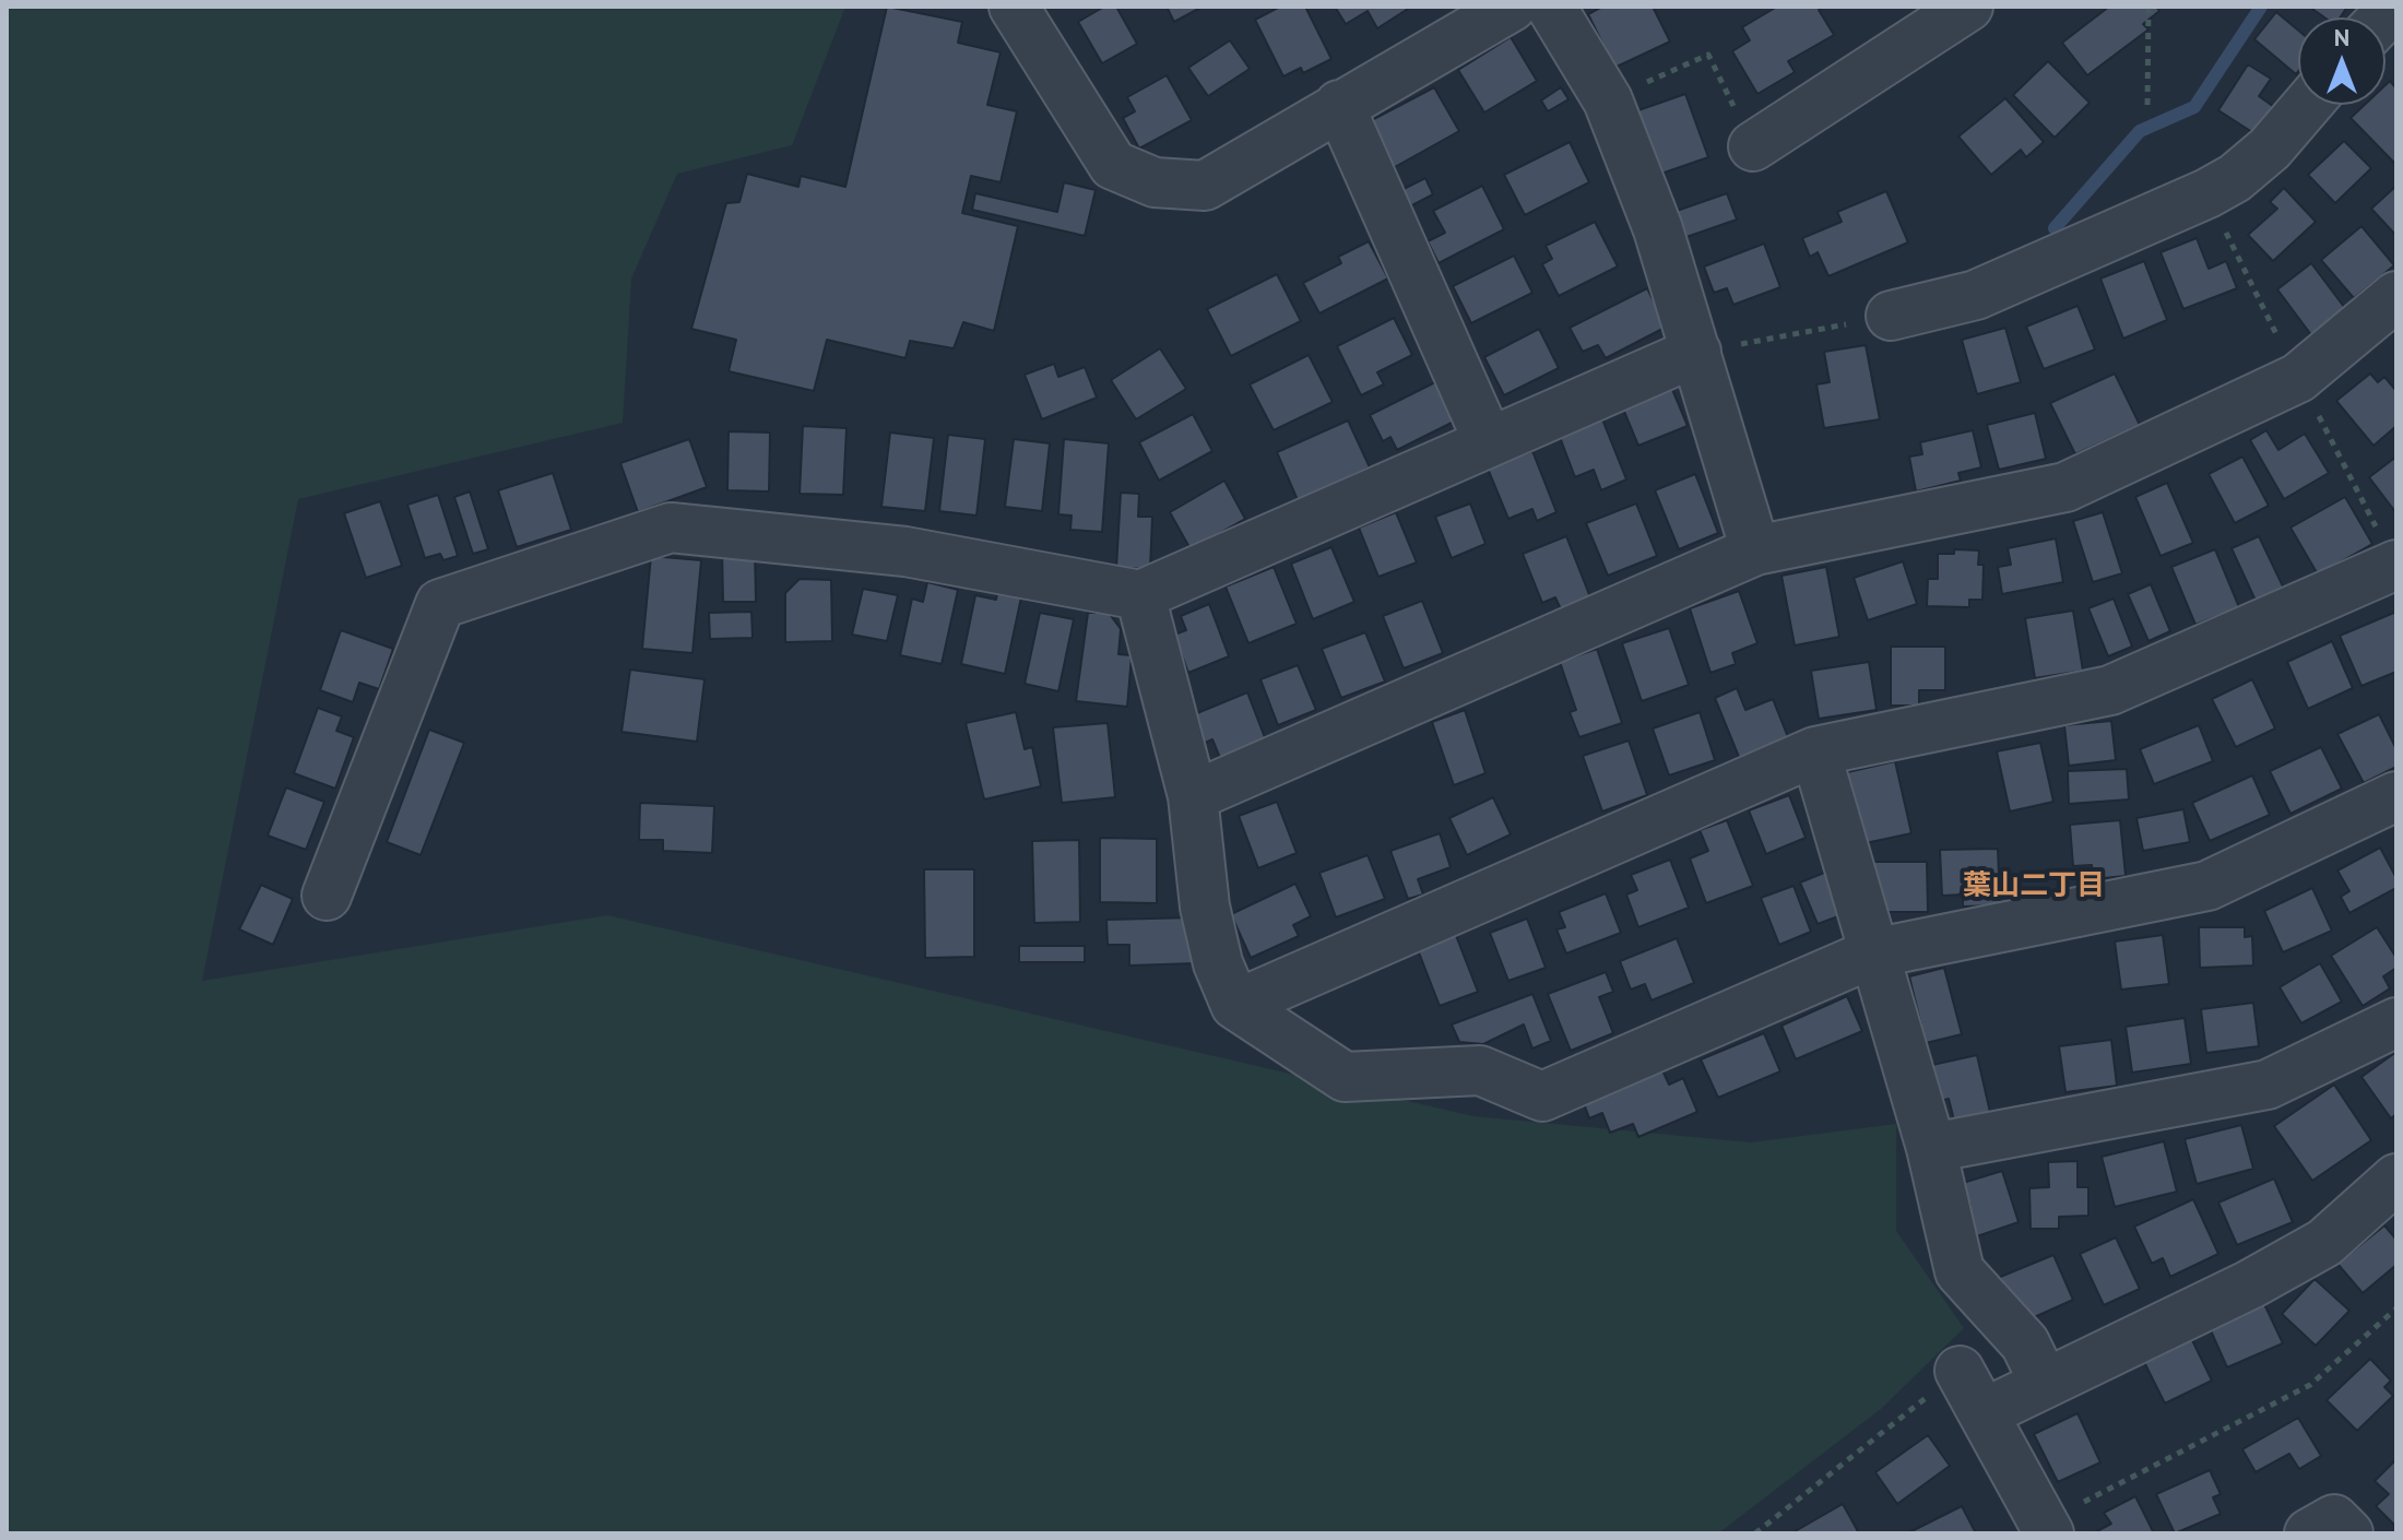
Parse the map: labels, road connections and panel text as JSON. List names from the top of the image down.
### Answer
{
  "districts": ["葉山二丁目"],
  "north": "top"
}
